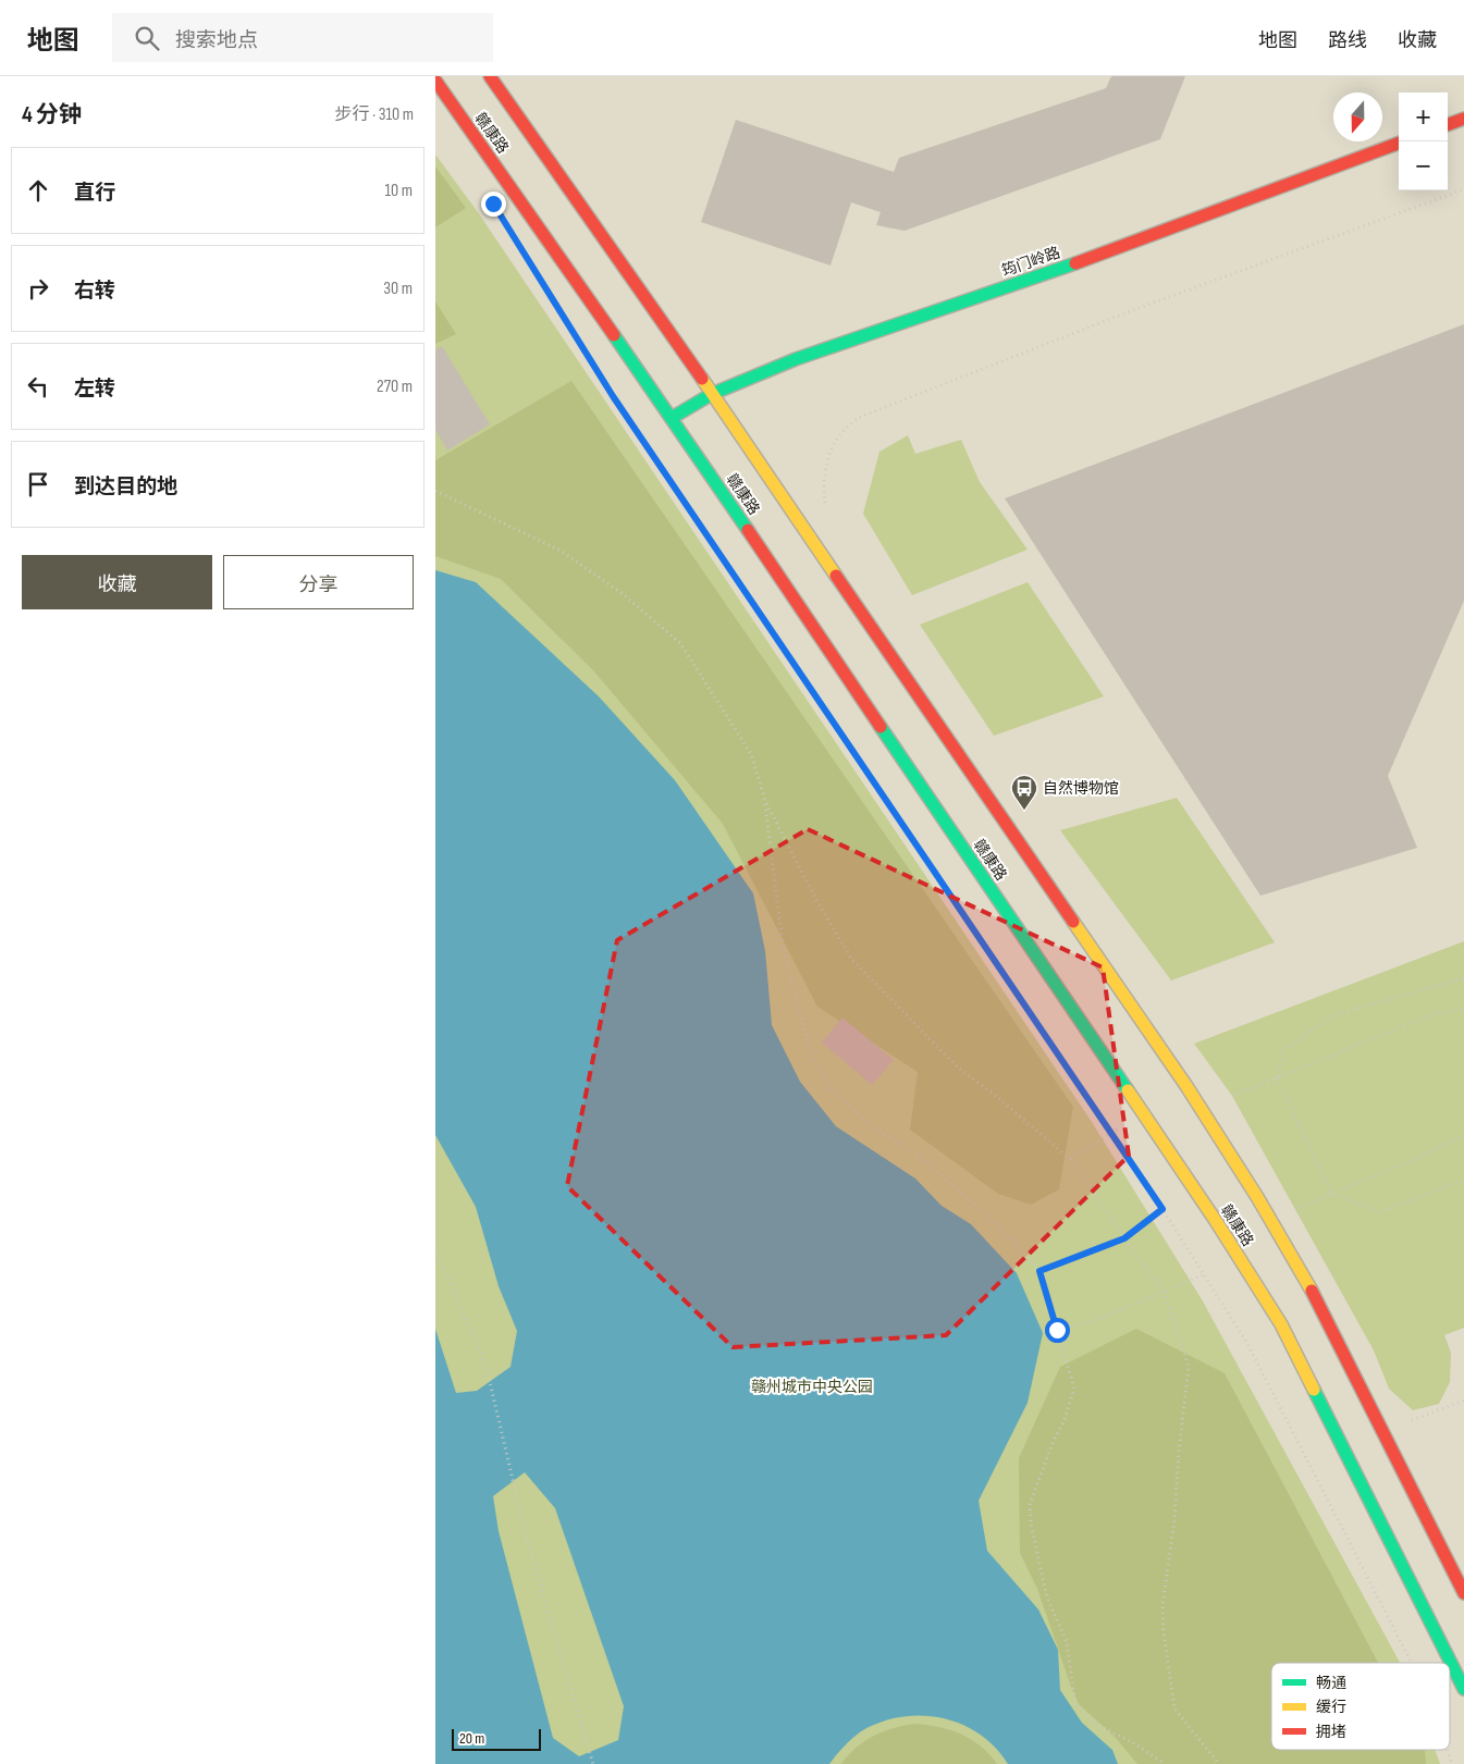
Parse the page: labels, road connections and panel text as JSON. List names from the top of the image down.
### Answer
{
  "streets": {
    "main road": ["赣康路", "筠门岭路"]
  },
  "crossings": [
    ["赣康路", "筠门岭路"]
  ],
  "parks": ["赣州城市中央公园"],
  "places": {
    "bus stop": ["自然博物馆"]
  },
  "legend": ["畅通", "缓行", "拥堵"],
  "scale_bar": "20 m",
  "north": "bottom",
  "page": {
    "header": "地图",
    "search": "搜索地点",
    "nav": ["地图", "路线", "收藏"],
    "heading": ["4 分钟", "步行 · 310 m"],
    "map_buttons": ["+", "−"],
    "list": [
      ["直行", "10 m"],
      ["右转", "30 m"],
      ["左转", "270 m"],
      "到达目的地"
    ],
    "buttons": ["收藏", "分享"],
    "scale": "20 m"
  }
}
